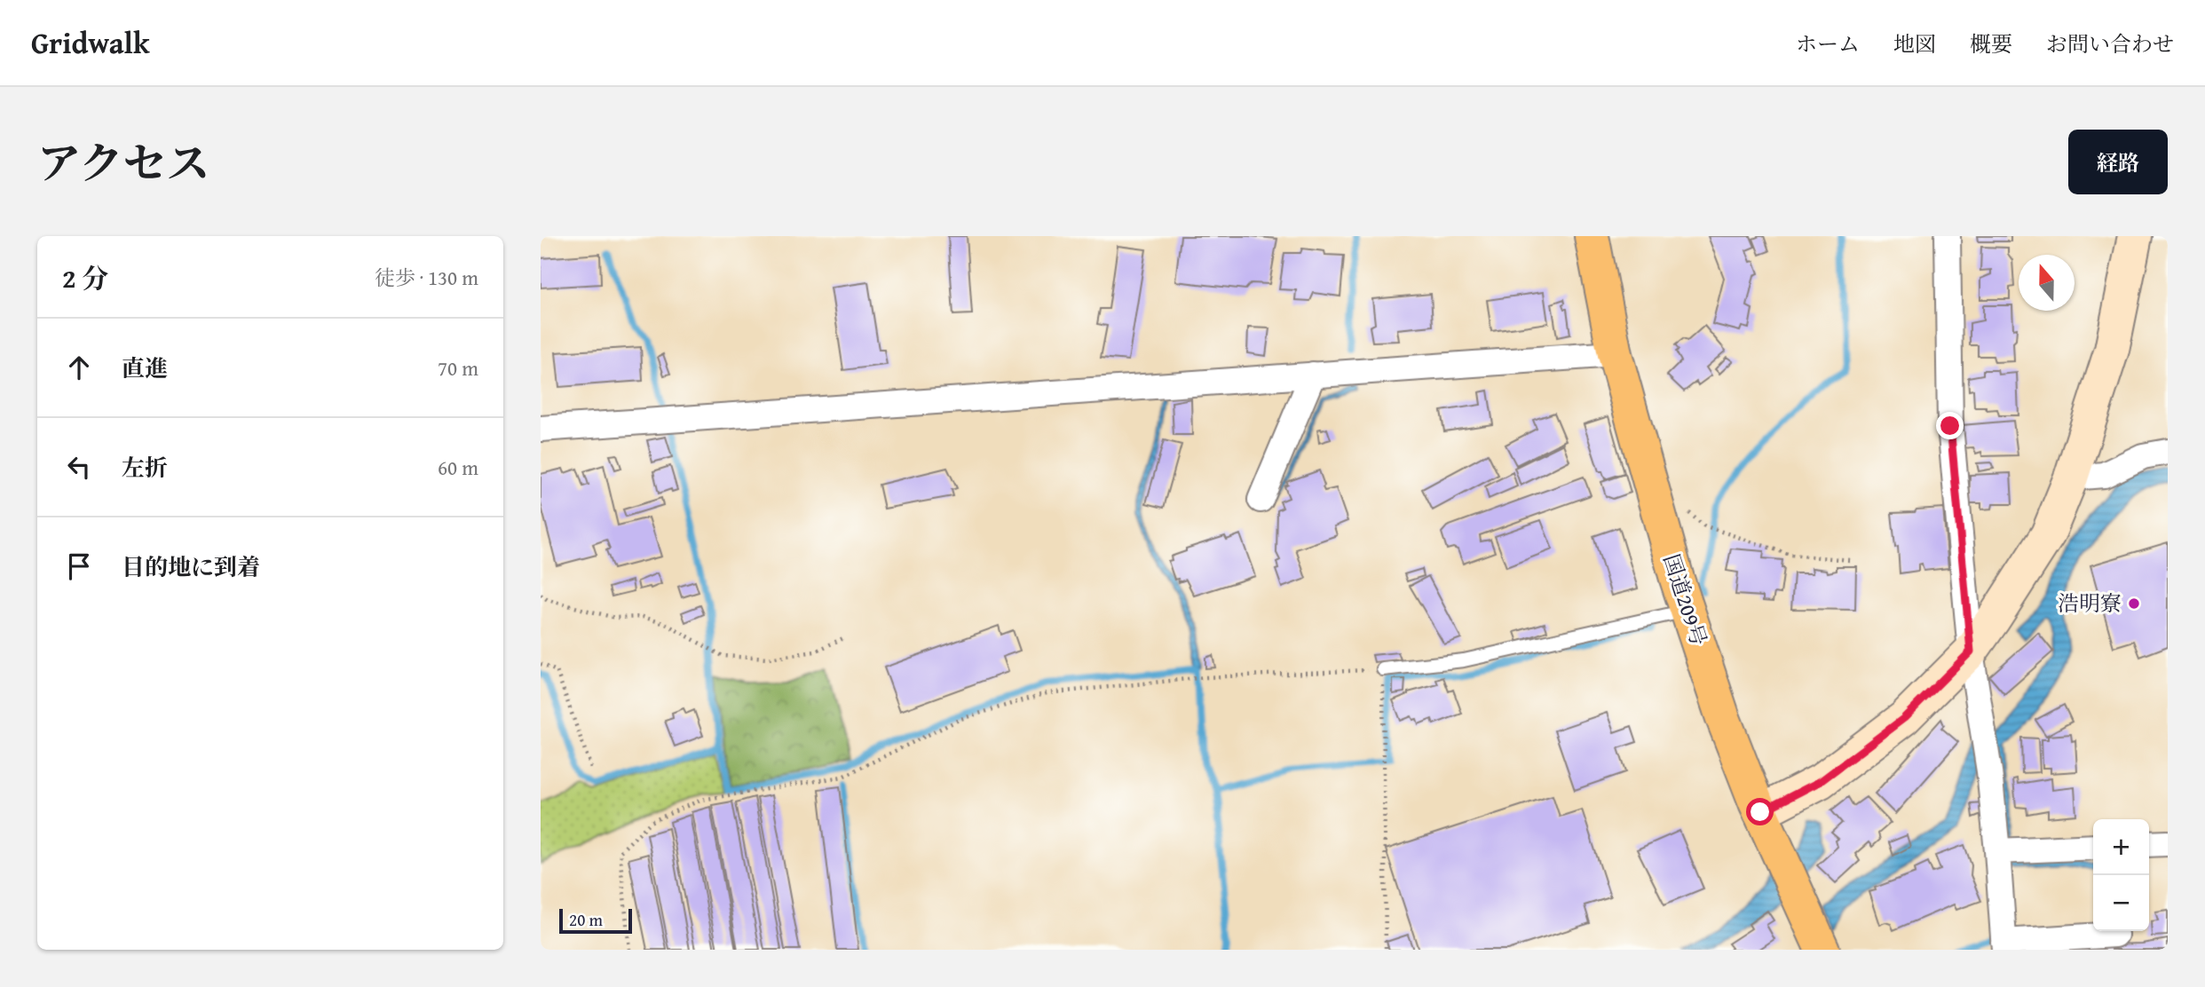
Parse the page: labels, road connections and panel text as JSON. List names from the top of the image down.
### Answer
{
  "streets": {
    "highway": ["国道209号"]
  },
  "places": ["浩明寮"],
  "scale_bar": "20 m",
  "north": "top",
  "page": {
    "header": "Gridwalk",
    "nav": [
      "ホーム",
      "地図",
      "概要",
      "お問い合わせ"
    ],
    "title": "アクセス",
    "buttons": "経路",
    "heading": ["2 分", "徒歩 · 130 m"],
    "list": [
      ["直進", "70 m"],
      ["左折", "60 m"],
      "目的地に到着"
    ],
    "map_buttons": ["+", "−"],
    "scale": "20 m"
  }
}
